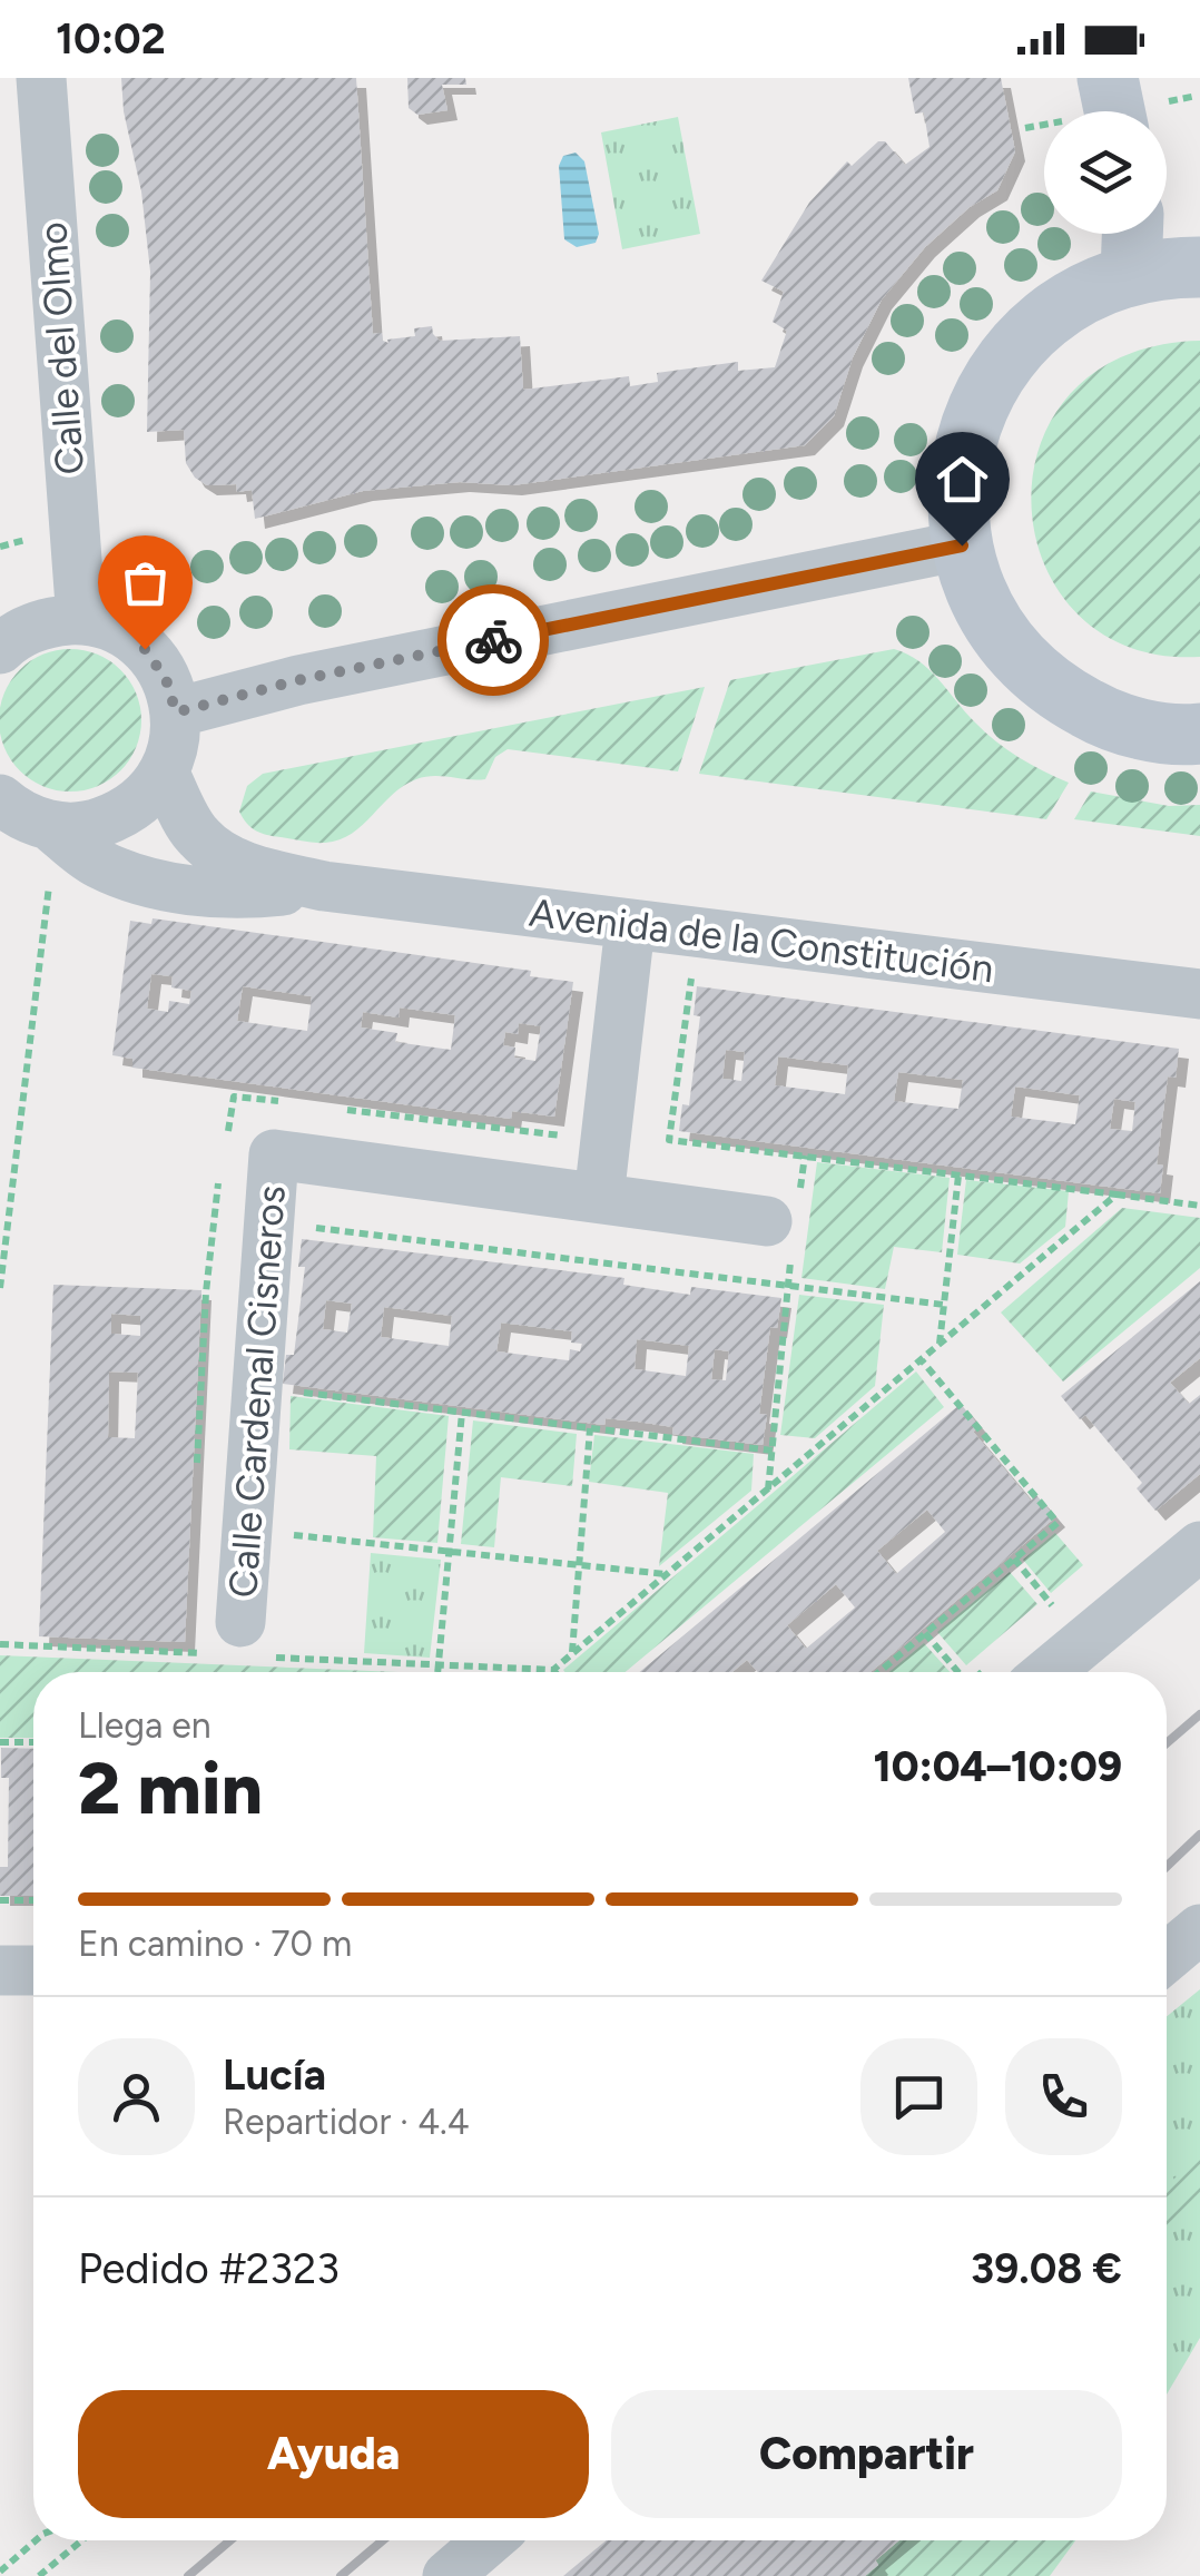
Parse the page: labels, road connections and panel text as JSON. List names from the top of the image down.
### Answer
{
  "streets": {
    "street": ["Calle del Olmo", "Avenida de la Constitución", "Calle Cardenal Cisneros"]
  },
  "page": {
    "status": "10:02",
    "heading": ["2 min", "Llega en", "10:04–10:09"],
    "panel": [
      "Lucía",
      "Repartidor · 4.4",
      "Pedido #2323",
      "39.08 €"
    ],
    "bar": "En camino · 70 m",
    "buttons": ["Ayuda", "Compartir"]
  }
}
